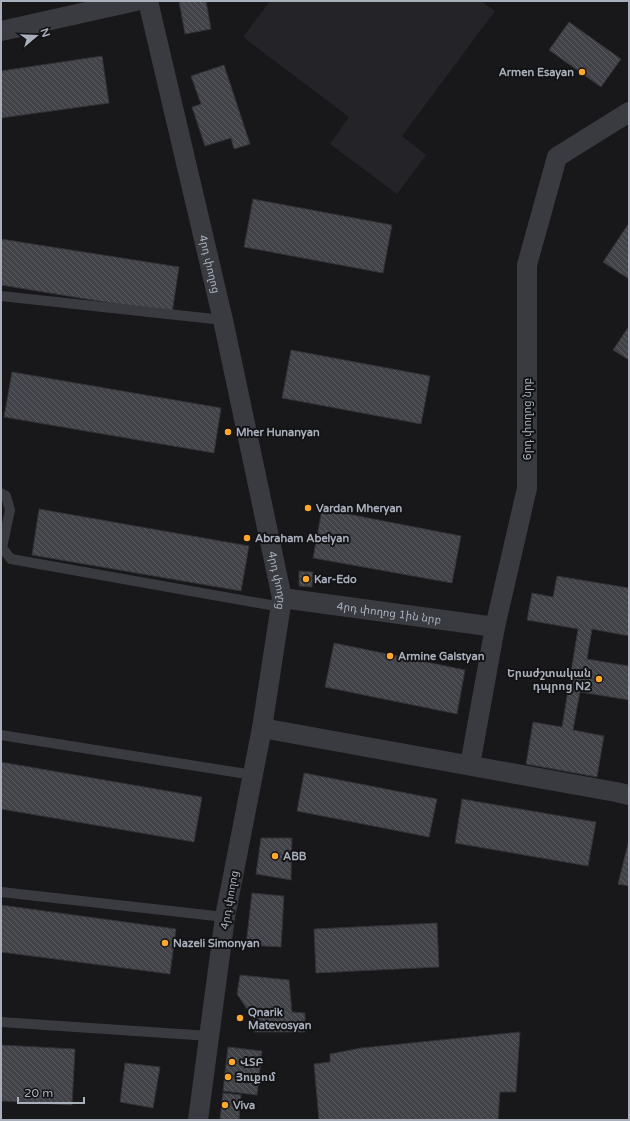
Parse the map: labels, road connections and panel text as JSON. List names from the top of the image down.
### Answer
{
  "streets": {
    "street": ["4րդ փողոց", "6րդ փողոց նրբ", "4րդ փողոց 1ին նրբ"]
  },
  "crossings": [
    ["4րդ փողոց", "4րդ փողոց 1ին նրբ"],
    ["6րդ փողոց նրբ", "4րդ փողոց 1ին նրբ"]
  ],
  "places": [
    "Armen Esayan",
    "Mher Hunanyan",
    "Vardan Mheryan",
    "Abraham Abelyan",
    "Kar-Edo",
    "Armine Galstyan",
    "Երաժշտական դպրոց N2",
    "ABB",
    "Nazeli Simonyan",
    "Qnarik Matevosyan",
    "ՎՏԲ",
    "Յուքոմ",
    "Viva"
  ],
  "scale_bar": "20 m",
  "north": "right"
}
